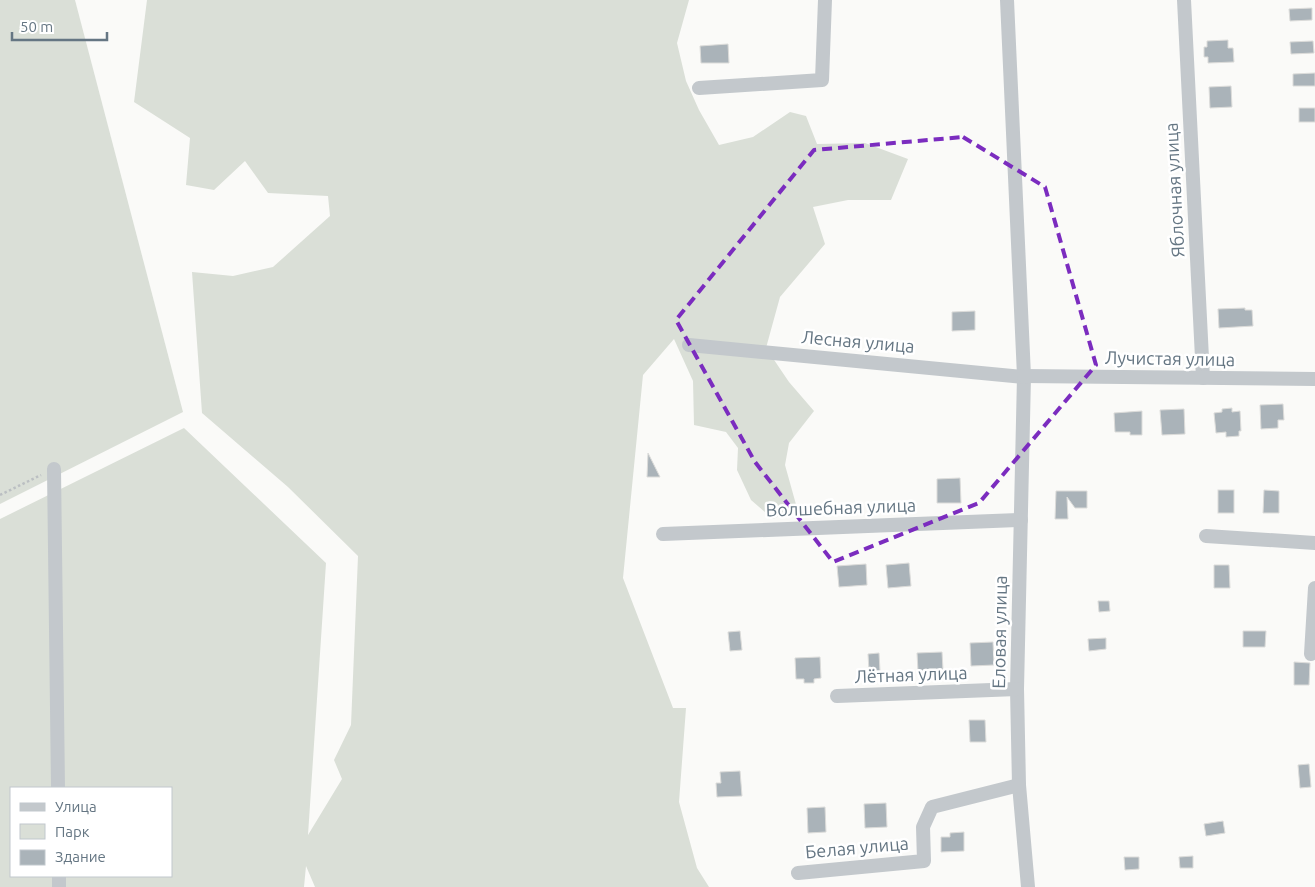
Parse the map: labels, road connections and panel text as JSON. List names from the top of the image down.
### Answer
{
  "streets": {
    "street": [
      "Яблочная улица",
      "Лесная улица",
      "Лучистая улица",
      "Волшебная улица",
      "Еловая улица",
      "Лётная улица",
      "Белая улица"
    ]
  },
  "crossings": [
    ["Яблочная улица", "Лучистая улица"],
    ["Лесная улица", "Лучистая улица"],
    ["Лесная улица", "Еловая улица"],
    ["Лучистая улица", "Еловая улица"],
    ["Волшебная улица", "Еловая улица"],
    ["Еловая улица", "Лётная улица"],
    ["Еловая улица", "Белая улица"]
  ],
  "legend": ["Улица", "Парк", "Здание"],
  "scale_bar": "50 m"
}
